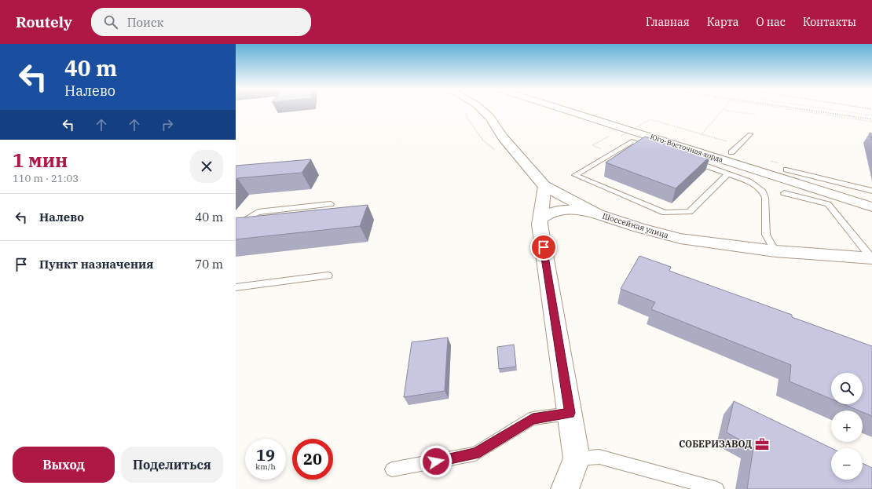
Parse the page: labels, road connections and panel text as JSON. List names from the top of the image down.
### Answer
{
  "streets": {
    "main road": ["Юго-Восточная хорда", "Шоссейная улица"]
  },
  "places": {
    "office": ["СОБЕРИЗАВОД"]
  },
  "page": {
    "header": "Routely",
    "search": "Поиск",
    "nav": [
      "Главная",
      "Карта",
      "О нас",
      "Контакты"
    ],
    "turn": ["40 m", "Налево"],
    "heading": ["1 мин", "110 m · 21:03"],
    "list": [
      {
        "name": "Налево",
        "value": "40 m"
      },
      {
        "name": "Пункт назначения",
        "value": "70 m"
      }
    ],
    "map_buttons": ["+", "−"],
    "speed": "19 km/h",
    "limit": "20",
    "buttons": ["Выход", "Поделиться"]
  }
}
